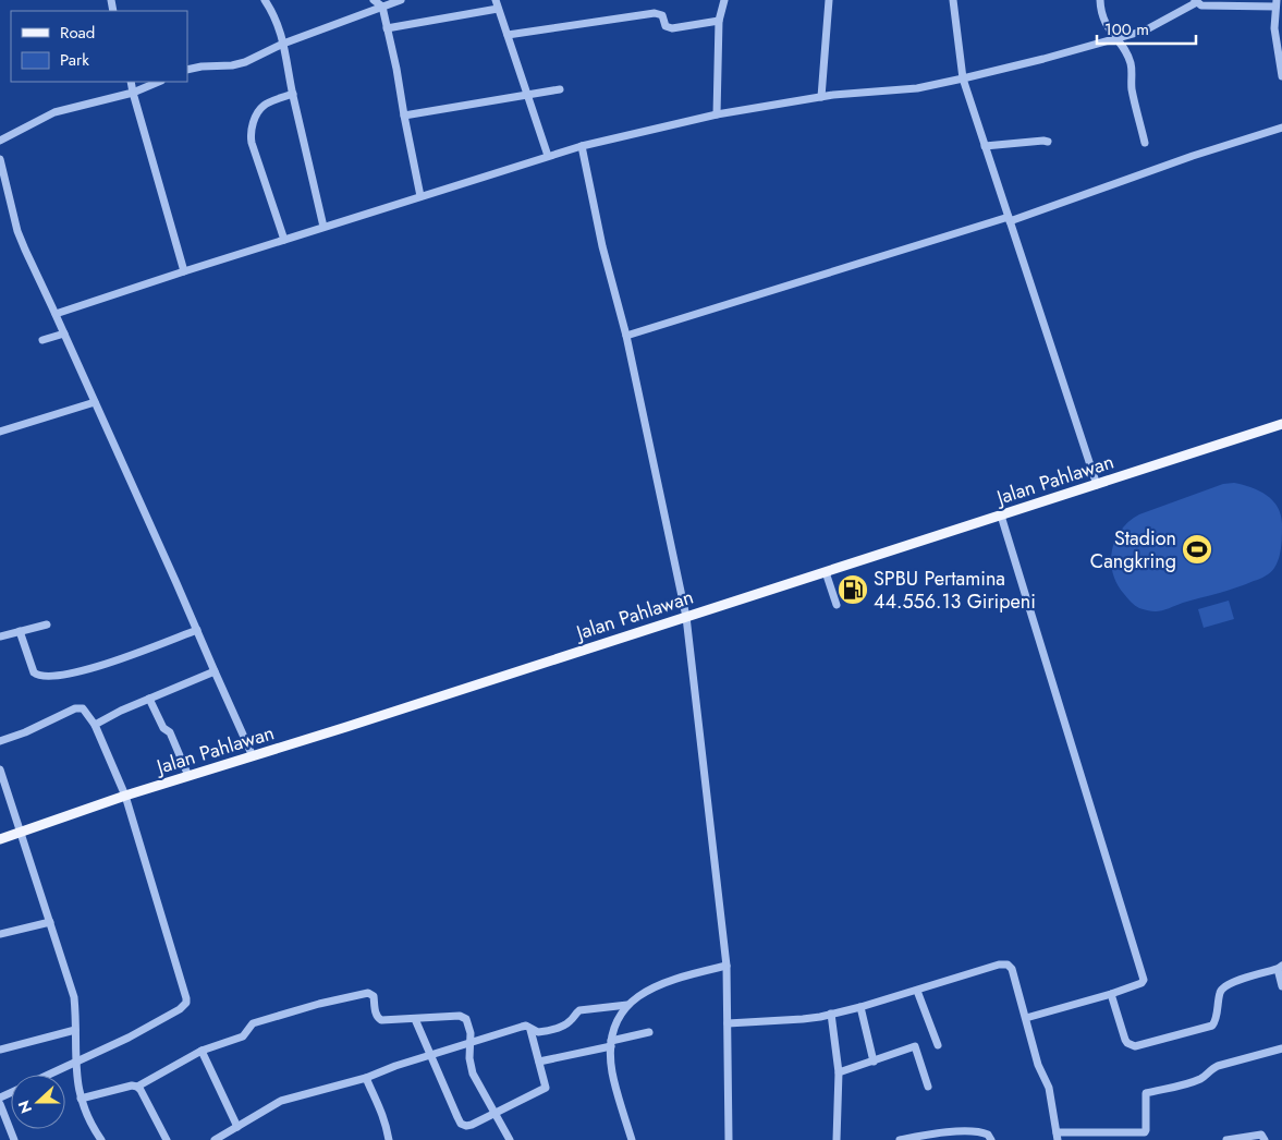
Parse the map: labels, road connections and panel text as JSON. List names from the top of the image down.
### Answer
{
  "streets": {
    "main road": ["Jalan Pahlawan"]
  },
  "places": {
    "sports": ["Stadion Cangkring"],
    "fuel station": ["SPBU Pertamina 44.556.13 Giripeni"]
  },
  "legend": ["Road", "Park"],
  "scale_bar": "100 m",
  "north": "left"
}
